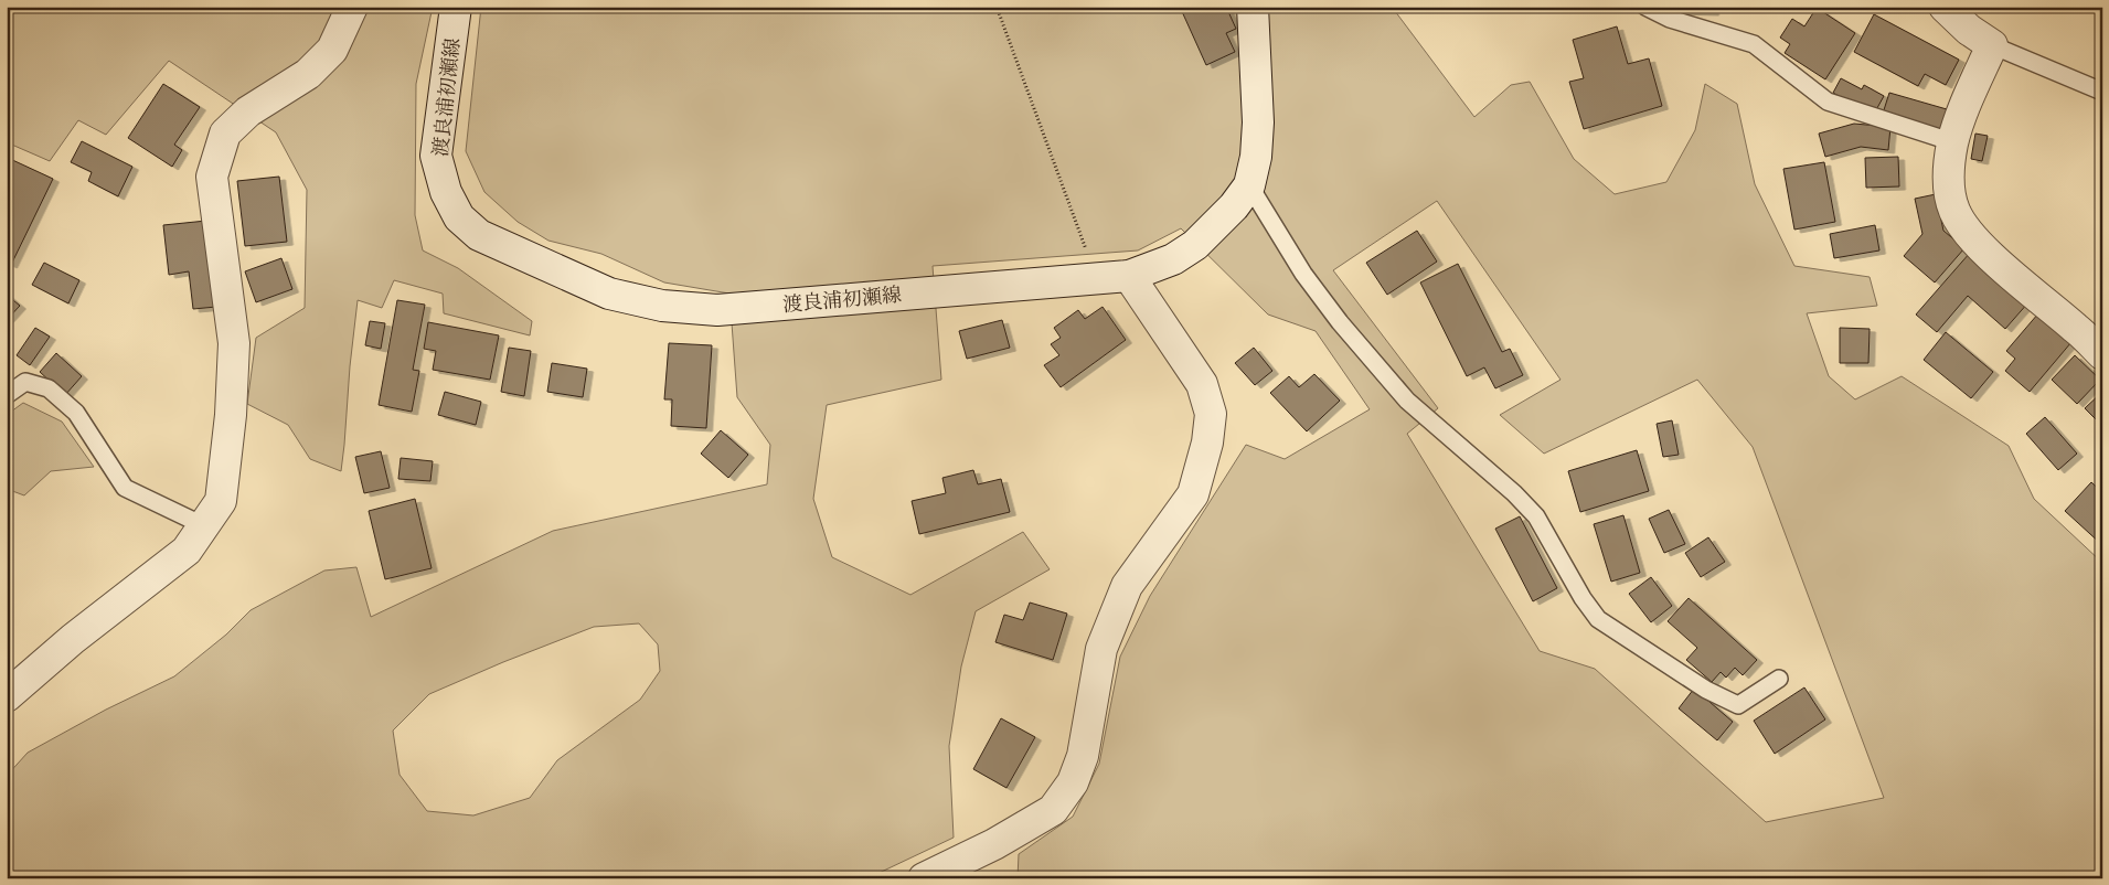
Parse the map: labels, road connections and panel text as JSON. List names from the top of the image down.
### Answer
{
  "streets": {
    "street": ["渡良浦初瀬線"]
  }
}
